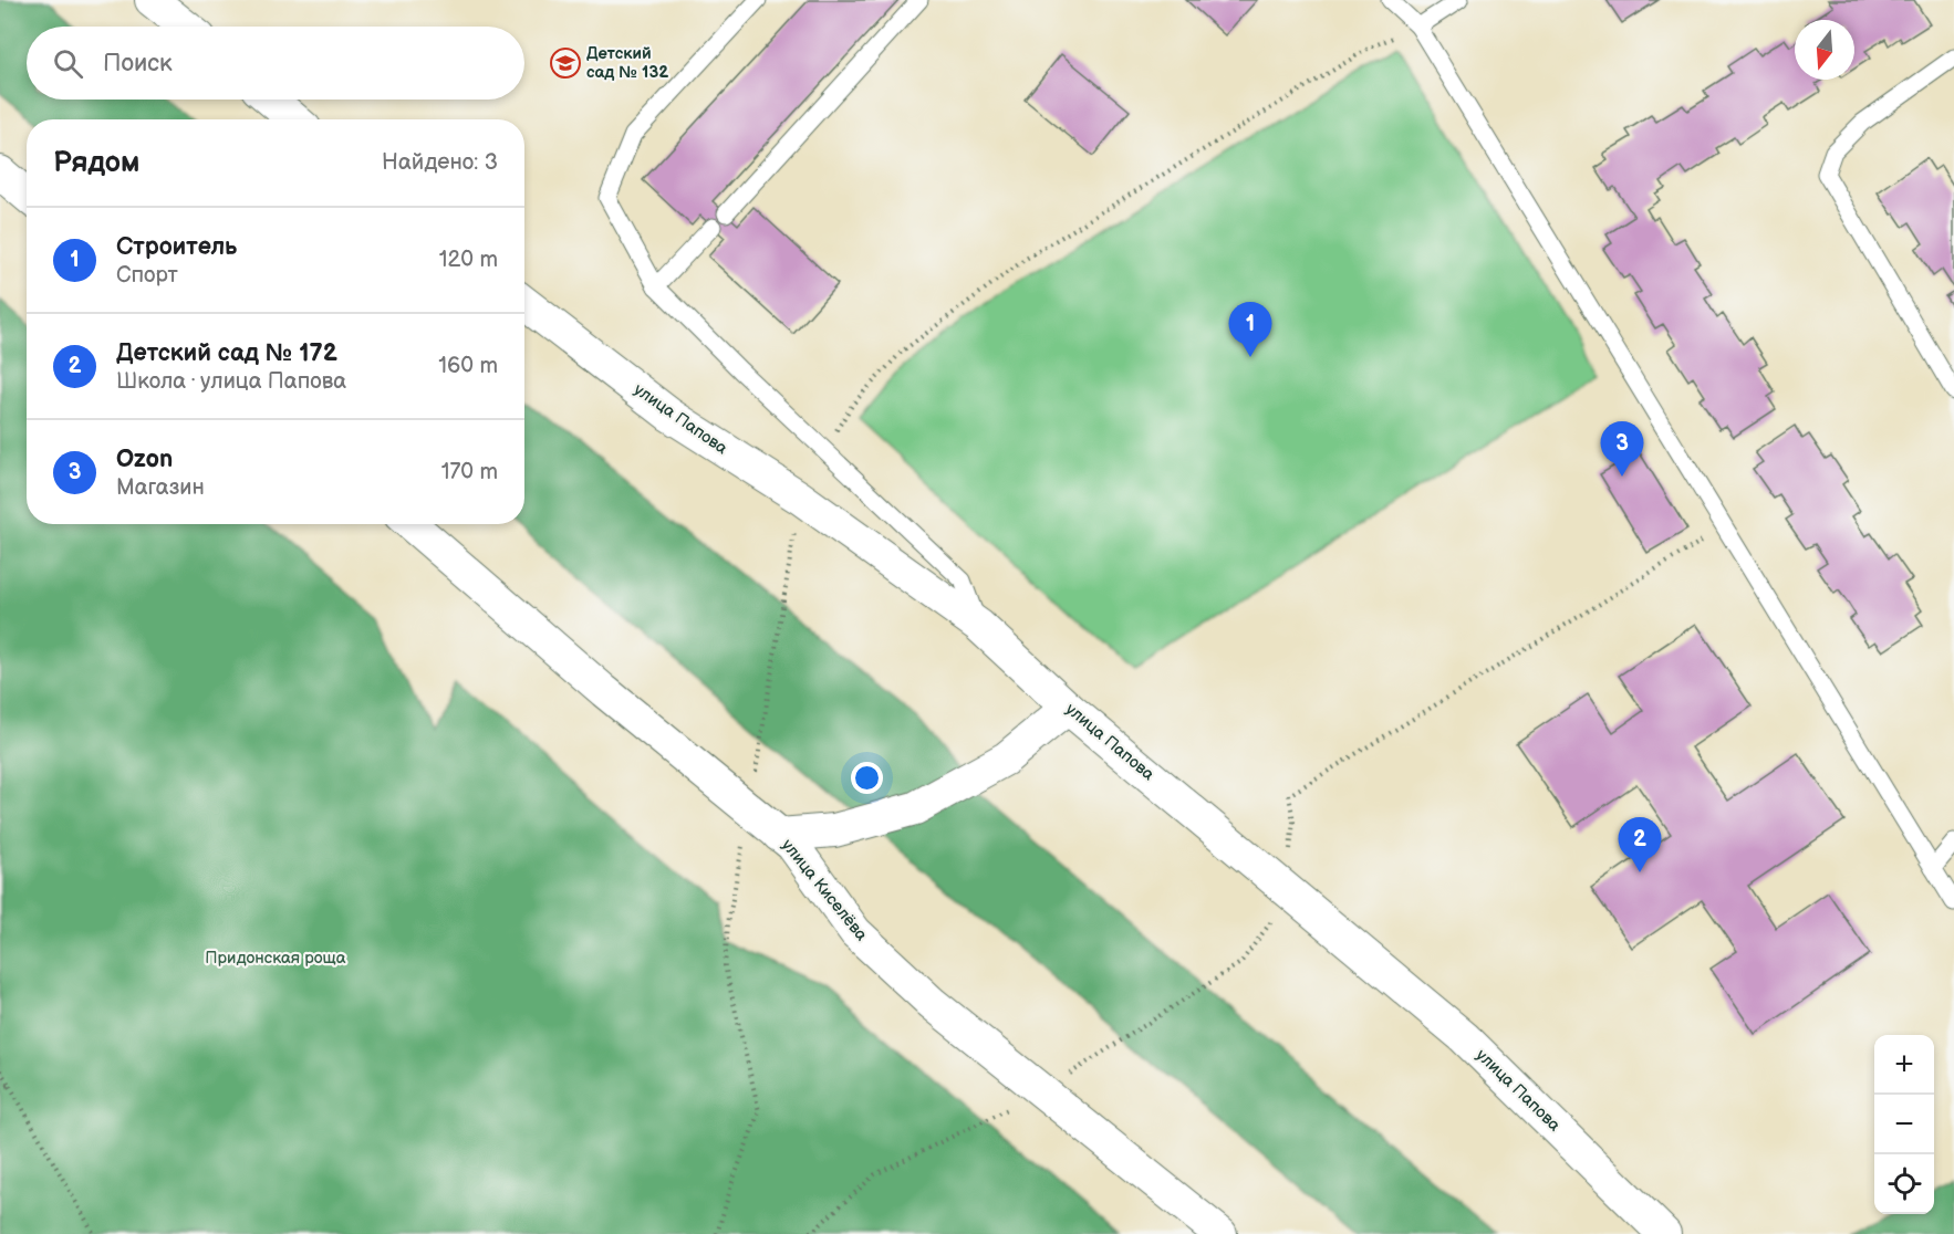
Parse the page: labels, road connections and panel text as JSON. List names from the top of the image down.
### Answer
{
  "streets": {
    "street": ["улица Папова", "улица Киселёва"]
  },
  "parks": ["Придонская роща"],
  "places": {
    "school or university": ["Детский сад № 132"]
  },
  "north": "bottom",
  "page": {
    "search": "Поиск",
    "heading": ["Рядом", "Найдено: 3"],
    "list": [
      {
        "mark": "1",
        "name": "Строитель",
        "note": "Спорт",
        "value": "120 m"
      },
      {
        "mark": "2",
        "name": "Детский сад № 172",
        "note": "Школа · улица Папова",
        "value": "160 m"
      },
      {
        "mark": "3",
        "name": "Ozon",
        "note": "Магазин",
        "value": "170 m"
      }
    ],
    "pins": ["1", "3", "2"],
    "map_buttons": ["+", "−"]
  }
}
